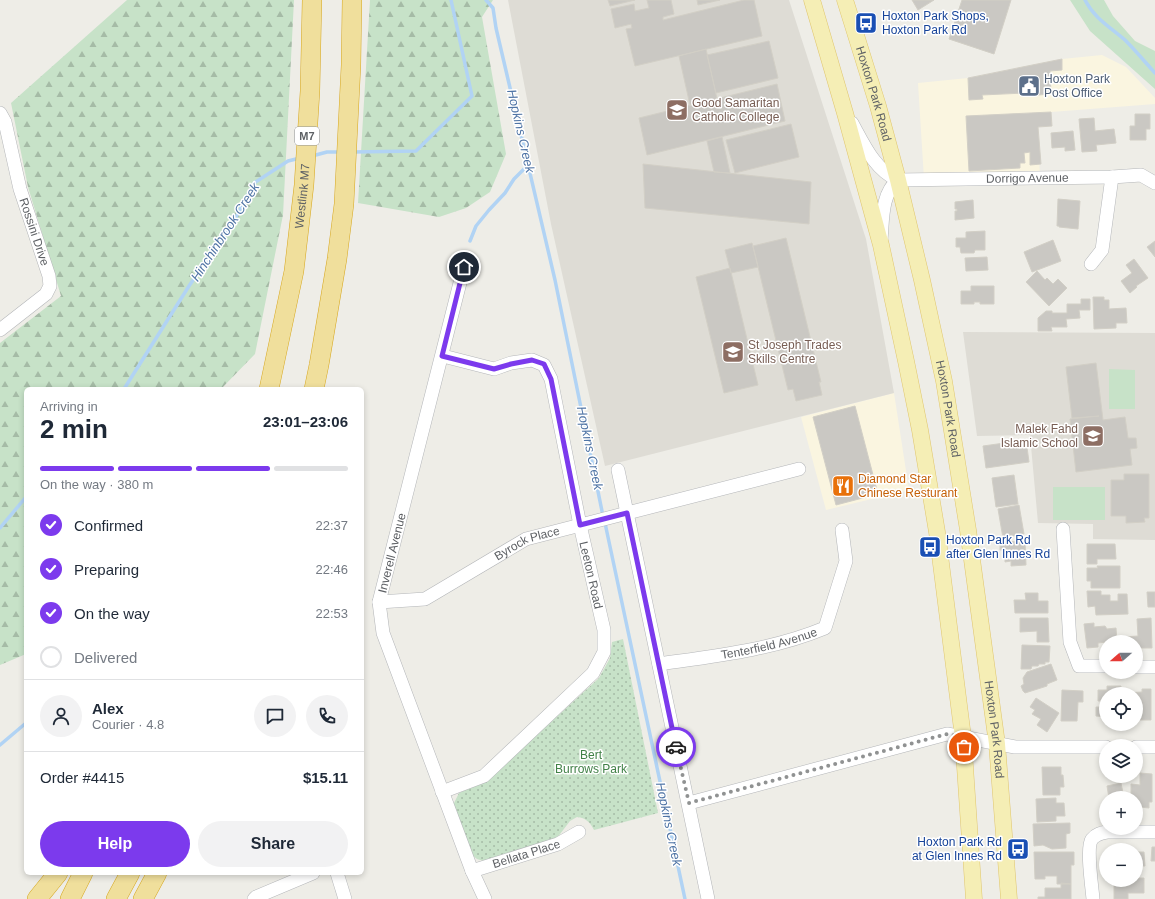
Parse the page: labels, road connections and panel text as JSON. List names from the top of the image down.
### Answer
{
  "streets": {
    "highway": ["M7", "Westlink M7"],
    "main road": ["Hoxton Park Road"],
    "street": [
      "Dorrigo Avenue",
      "Rossini Drive",
      "Byrock Place",
      "Inverell Avenue",
      "Leeton Road",
      "Tenterfield Avenue",
      "Bellata Place"
    ]
  },
  "crossings": [
    ["Hoxton Park Road", "Dorrigo Avenue"],
    ["Byrock Place", "Inverell Avenue"],
    ["Byrock Place", "Leeton Road"],
    ["Inverell Avenue", "Leeton Road"],
    ["Inverell Avenue", "Bellata Place"]
  ],
  "water": ["Hopkins Creek", "Hinchinbrook Creek"],
  "parks": ["Bert Burrows Park"],
  "places": {
    "bus stop": ["Hoxton Park Shops, Hoxton Park Rd", "Hoxton Park Rd after Glen Innes Rd", "Hoxton Park Rd at Glen Innes Rd"],
    "public building": ["Hoxton Park Post Office"],
    "school or university": ["Good Samaritan Catholic College", "St Joseph Trades Skills Centre", "Malek Fahd Islamic School"],
    "restaurant": ["Diamond Star Chinese Resturant"]
  },
  "north": "left",
  "page": {
    "heading": ["2 min", "Arriving in", "23:01–23:06"],
    "panel": [
      "Alex",
      "Courier · 4.8",
      "Order #4415",
      "$15.11"
    ],
    "bar": "On the way · 380 m",
    "list": [
      ["Confirmed", "22:37"],
      ["Preparing", "22:46"],
      ["On the way", "22:53"],
      "Delivered"
    ],
    "map_buttons": ["+", "−"],
    "buttons": ["Help", "Share"]
  }
}
